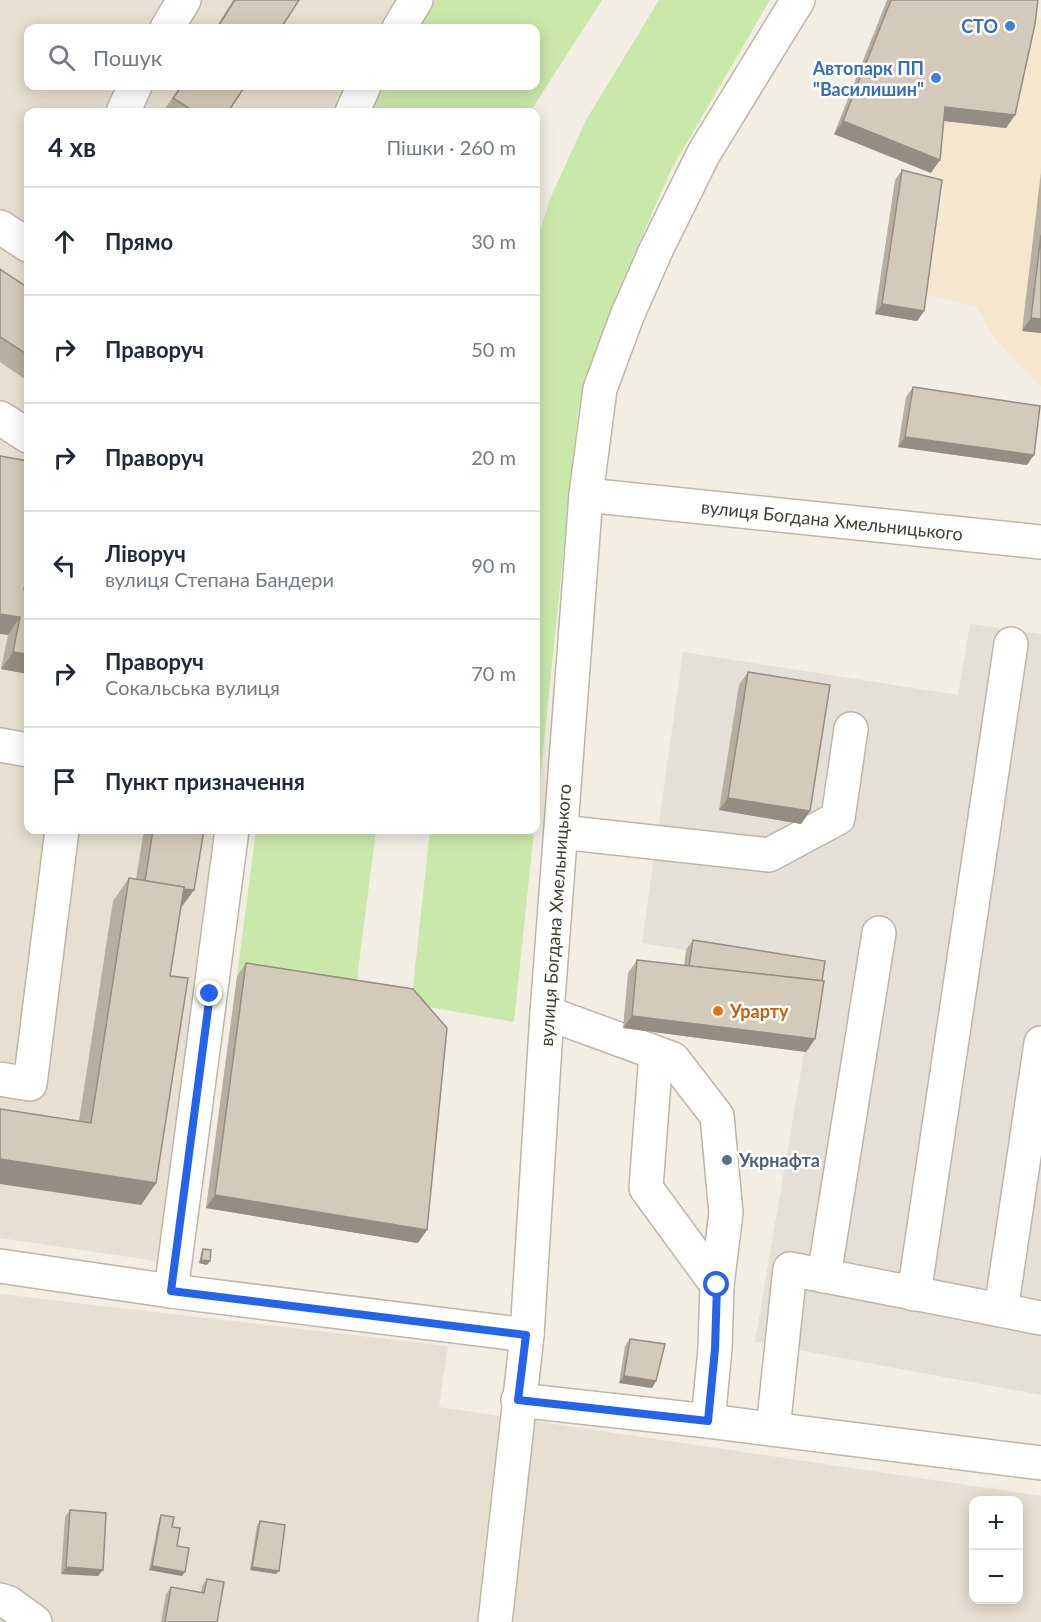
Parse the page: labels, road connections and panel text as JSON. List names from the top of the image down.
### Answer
{
  "streets": {
    "street": ["вулиця Богдана Хмельницького"]
  },
  "places": [
    "СТО",
    "Автопарк ПП \"Василишин\"",
    "Урарту",
    "Укрнафта"
  ],
  "page": {
    "search": "Пошук",
    "heading": ["4 хв", "Пішки · 260 m"],
    "list": [
      ["Прямо", "30 m"],
      ["Праворуч", "50 m"],
      ["Праворуч", "20 m"],
      ["Ліворуч", "вулиця Степана Бандери", "90 m"],
      ["Праворуч", "Сокальська вулиця", "70 m"],
      "Пункт призначення"
    ],
    "map_buttons": ["+", "−"]
  }
}
